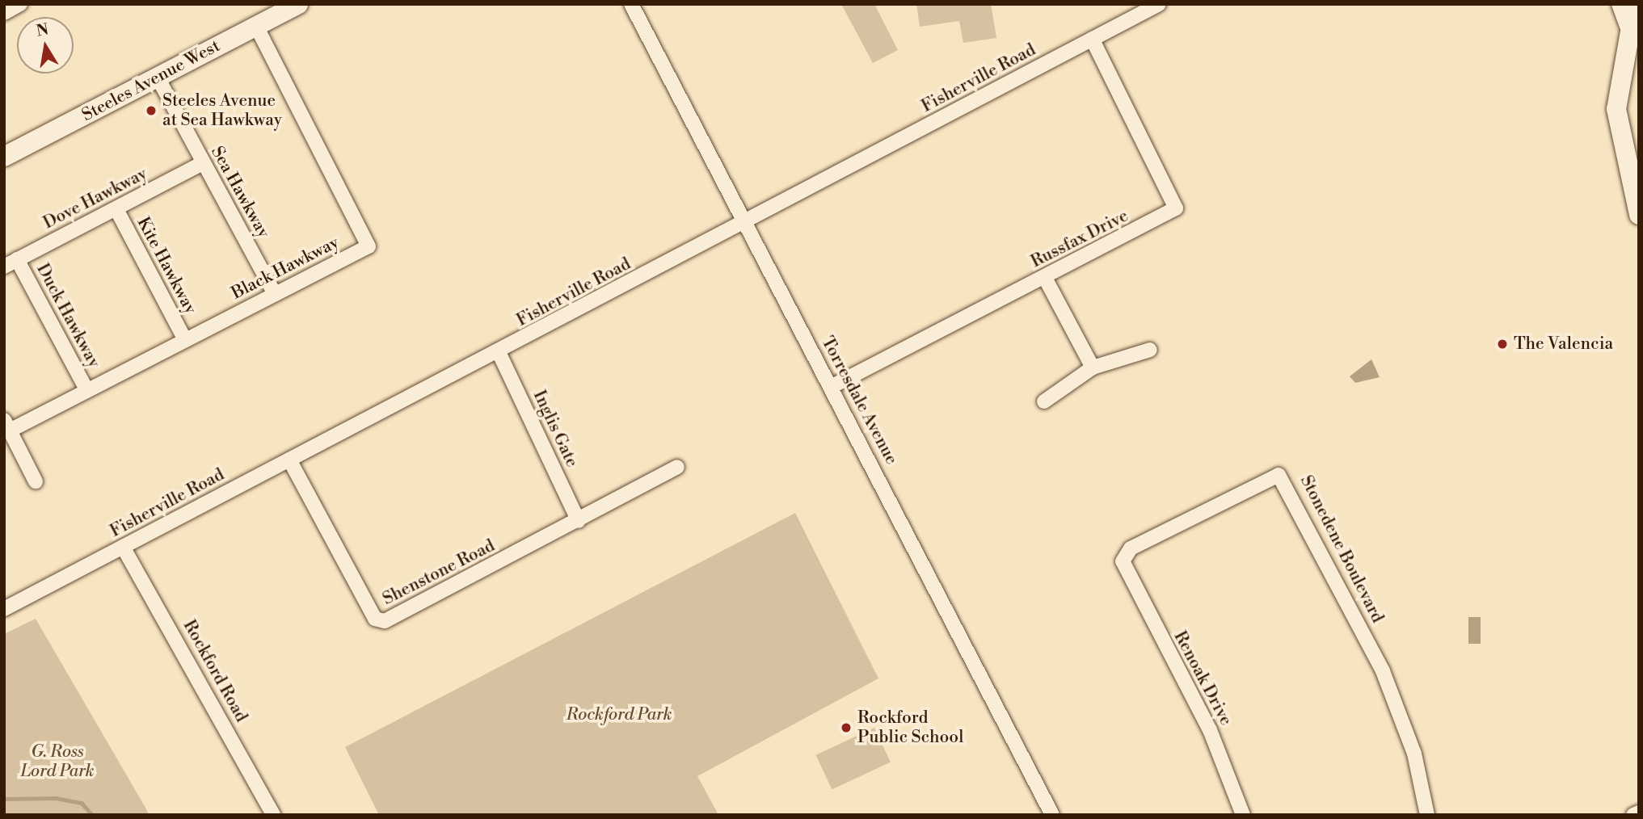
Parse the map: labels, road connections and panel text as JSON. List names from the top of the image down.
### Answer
{
  "streets": {
    "main road": ["Steeles Avenue West"],
    "street": [
      "Fisherville Road",
      "Sea Hawkway",
      "Dove Hawkway",
      "Russfax Drive",
      "Kite Hawkway",
      "Black Hawkway",
      "Duck Hawkway",
      "Torresdale Avenue",
      "Inglis Gate",
      "Stonedene Boulevard",
      "Shenstone Road",
      "Rockford Road",
      "Renoak Drive"
    ]
  },
  "crossings": [
    ["Fisherville Road", "Russfax Drive"],
    ["Fisherville Road", "Torresdale Avenue"],
    ["Fisherville Road", "Inglis Gate"],
    ["Fisherville Road", "Shenstone Road"],
    ["Fisherville Road", "Rockford Road"],
    ["Steeles Avenue West", "Sea Hawkway"],
    ["Steeles Avenue West", "Black Hawkway"],
    ["Sea Hawkway", "Dove Hawkway"],
    ["Sea Hawkway", "Black Hawkway"],
    ["Dove Hawkway", "Kite Hawkway"],
    ["Dove Hawkway", "Duck Hawkway"],
    ["Russfax Drive", "Torresdale Avenue"],
    ["Kite Hawkway", "Black Hawkway"],
    ["Black Hawkway", "Duck Hawkway"],
    ["Inglis Gate", "Shenstone Road"],
    ["Stonedene Boulevard", "Renoak Drive"]
  ],
  "parks": ["Rockford Park", "G. Ross Lord Park"],
  "places": ["Steeles Avenue at Sea Hawkway", "The Valencia", "Rockford Public School"],
  "north": "top"
}
